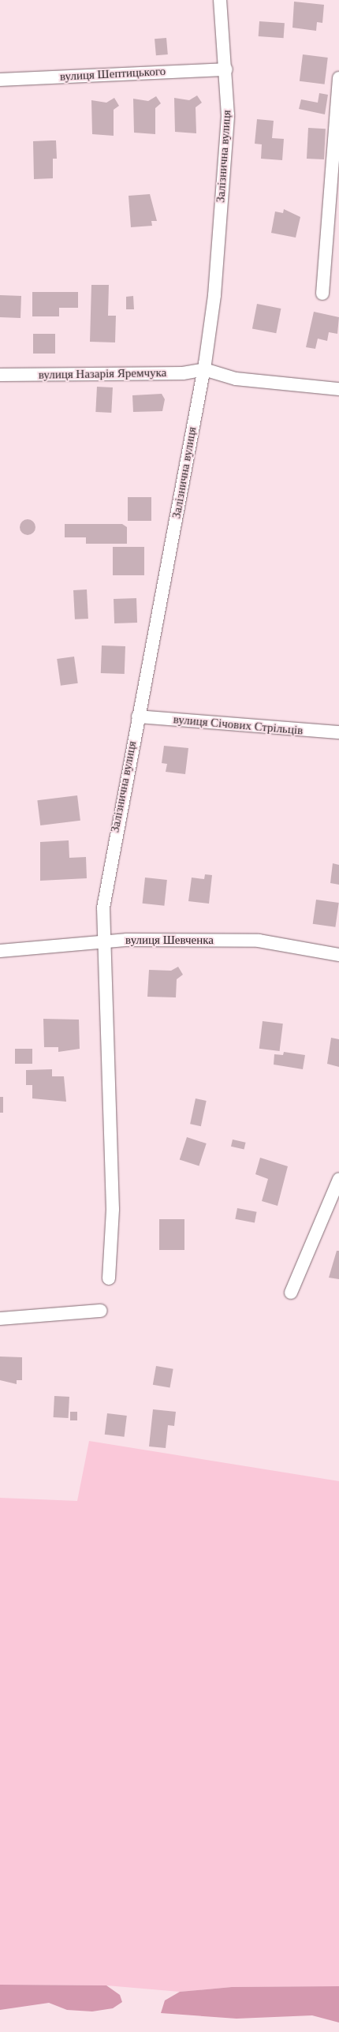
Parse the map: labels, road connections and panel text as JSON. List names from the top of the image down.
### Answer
{
  "streets": {
    "street": [
      "вулиця Шептицького",
      "Залізнична вулиця",
      "вулиця Назарія Яремчука",
      "вулиця Січових Стрільців",
      "вулиця Шевченка"
    ]
  },
  "crossings": [
    ["вулиця Шептицького", "Залізнична вулиця"],
    ["Залізнична вулиця", "вулиця Назарія Яремчука"],
    ["Залізнична вулиця", "вулиця Січових Стрільців"],
    ["Залізнична вулиця", "вулиця Шевченка"]
  ]
}
